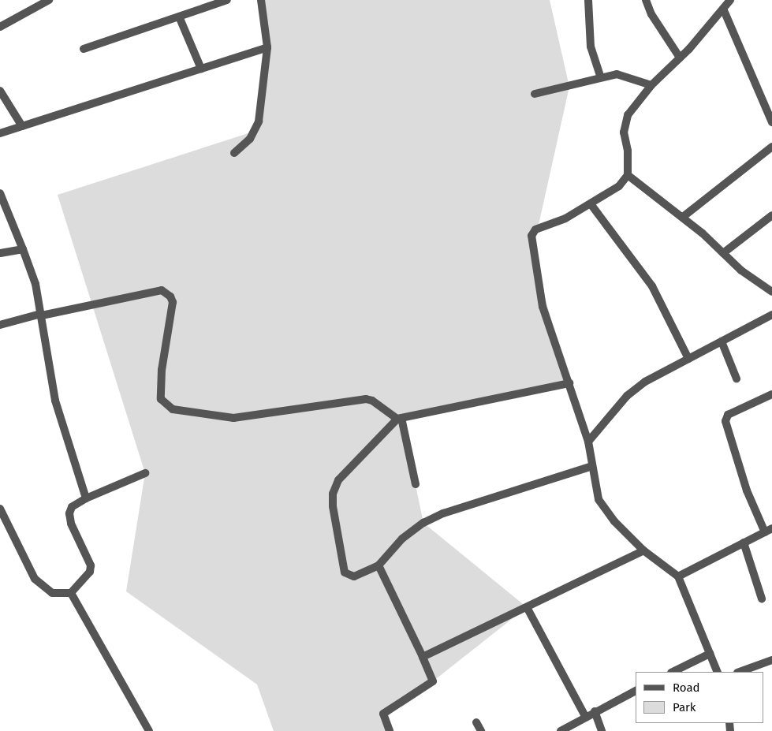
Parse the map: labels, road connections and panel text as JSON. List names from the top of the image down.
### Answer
{
  "legend": ["Road", "Park"]
}
